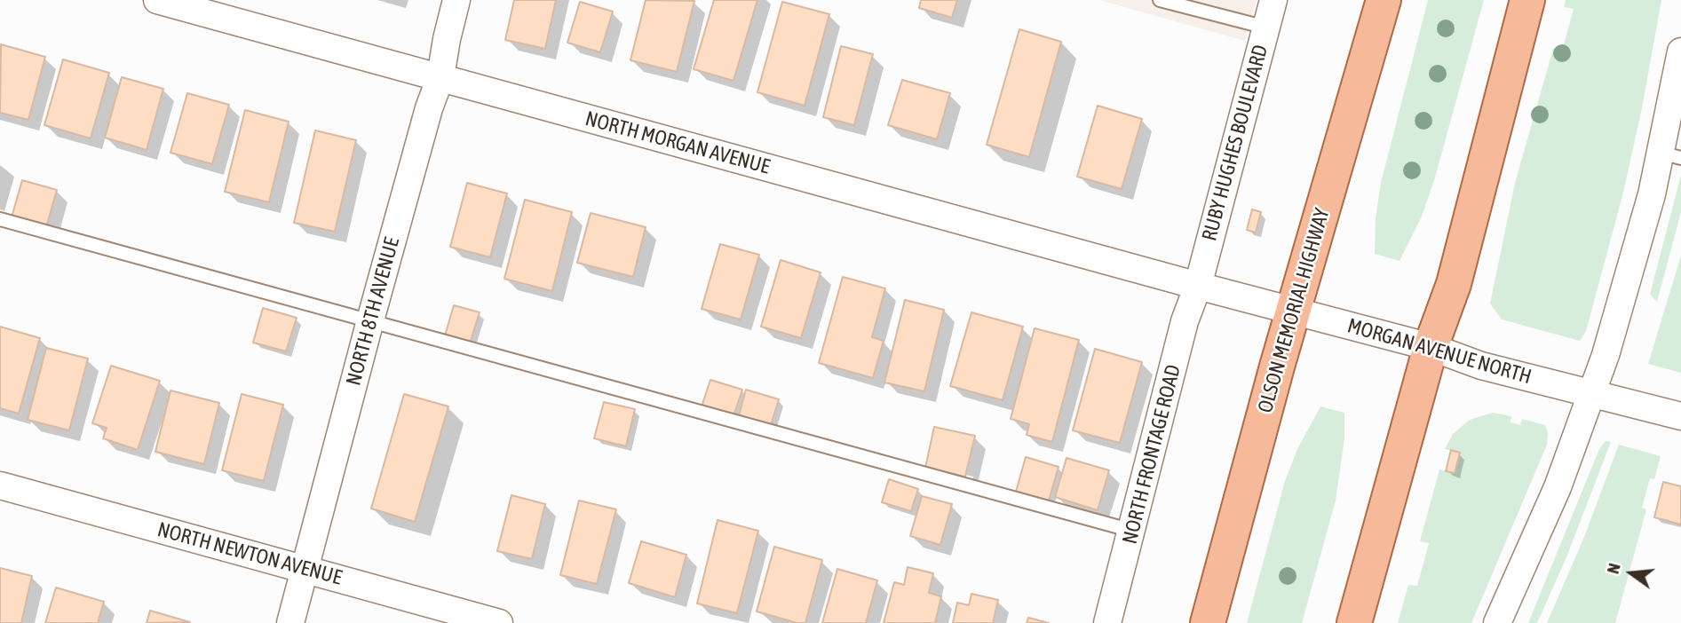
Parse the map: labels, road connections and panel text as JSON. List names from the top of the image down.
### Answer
{
  "streets": {
    "main road": ["OLSON MEMORIAL HIGHWAY"],
    "street": [
      "NORTH MORGAN AVENUE",
      "RUBY HUGHES BOULEVARD",
      "NORTH 8TH AVENUE",
      "MORGAN AVENUE NORTH",
      "NORTH FRONTAGE ROAD",
      "NORTH NEWTON AVENUE"
    ]
  },
  "crossings": [
    ["NORTH MORGAN AVENUE", "RUBY HUGHES BOULEVARD"],
    ["NORTH MORGAN AVENUE", "NORTH 8TH AVENUE"],
    ["NORTH MORGAN AVENUE", "MORGAN AVENUE NORTH"],
    ["NORTH MORGAN AVENUE", "NORTH FRONTAGE ROAD"],
    ["RUBY HUGHES BOULEVARD", "MORGAN AVENUE NORTH"],
    ["RUBY HUGHES BOULEVARD", "NORTH FRONTAGE ROAD"],
    ["OLSON MEMORIAL HIGHWAY", "MORGAN AVENUE NORTH"],
    ["NORTH 8TH AVENUE", "NORTH NEWTON AVENUE"],
    ["MORGAN AVENUE NORTH", "NORTH FRONTAGE ROAD"]
  ],
  "north": "left"
}
